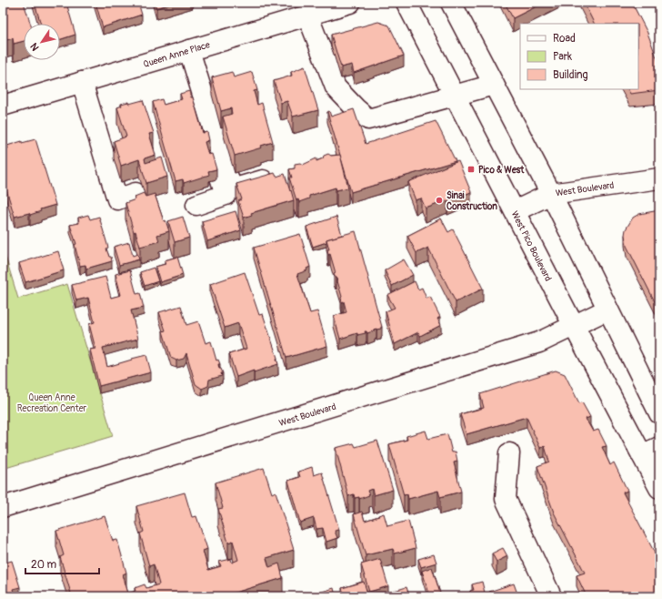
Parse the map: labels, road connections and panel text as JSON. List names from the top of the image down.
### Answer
{
  "streets": {
    "street": ["Queen Anne Place", "West Boulevard", "West Pico Boulevard"]
  },
  "crossings": [
    ["West Boulevard", "West Pico Boulevard"]
  ],
  "parks": ["Queen Anne Recreation Center"],
  "places": {
    "transit": ["Pico & West"],
    "other": ["Sinai Construction"]
  },
  "legend": ["Road", "Park", "Building"],
  "scale_bar": "20 m",
  "north": "bottom left"
}
